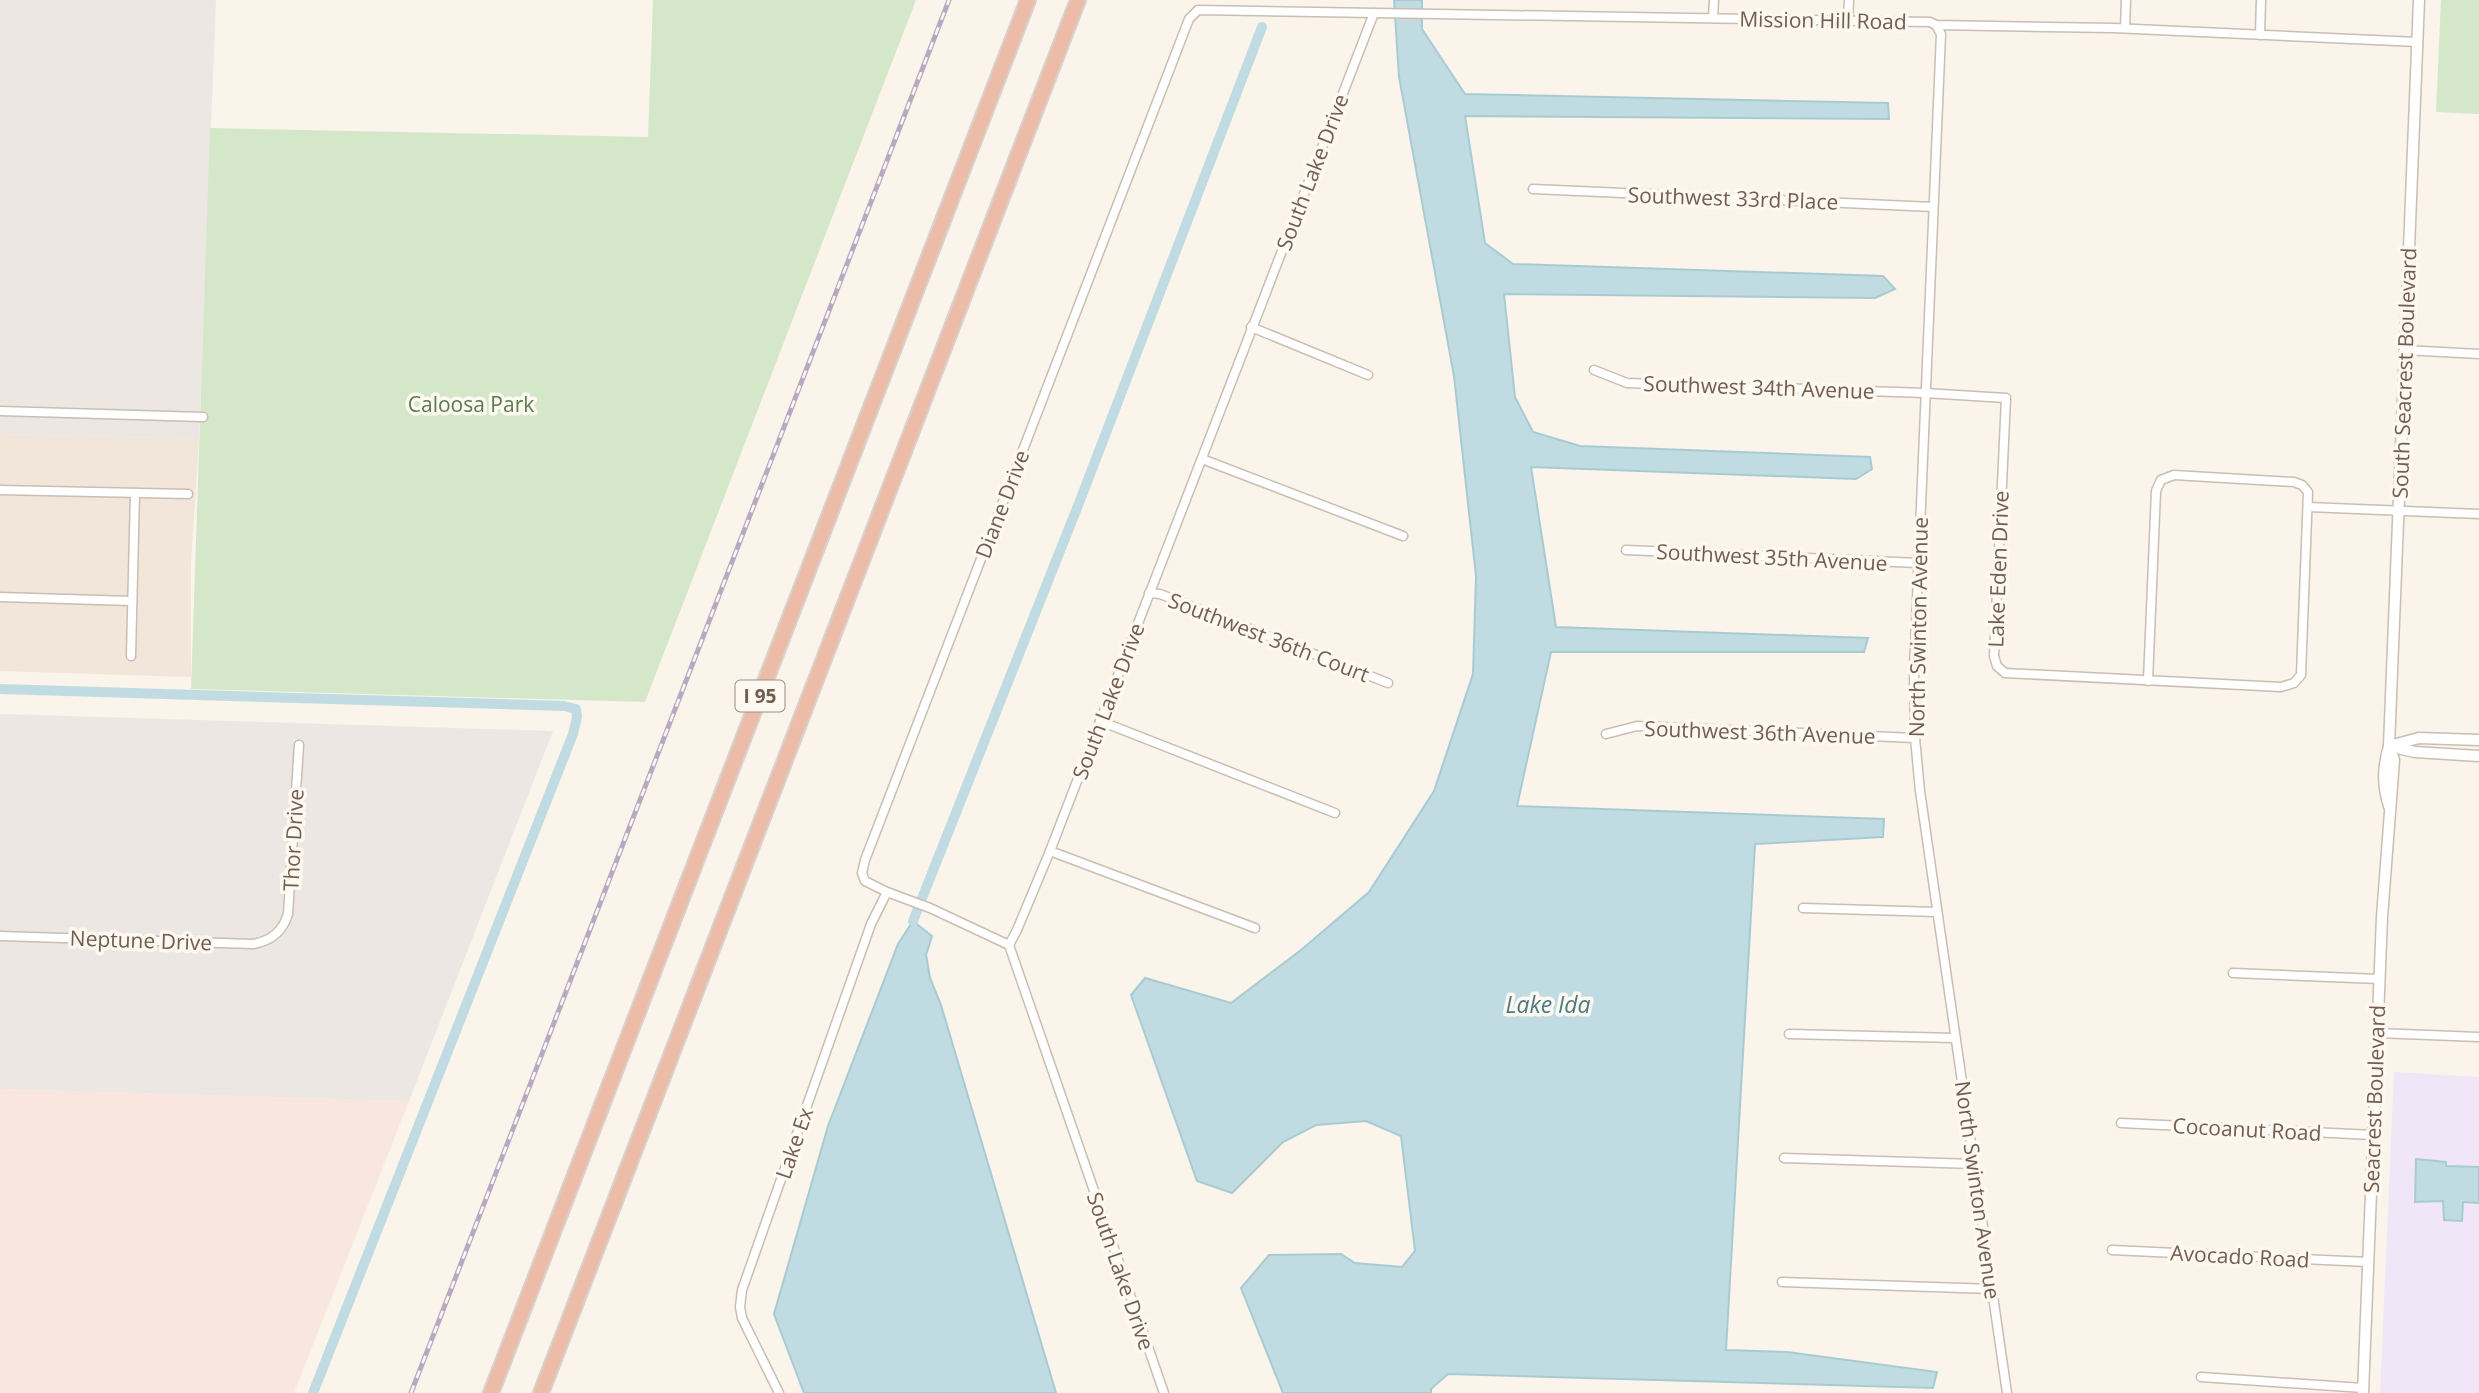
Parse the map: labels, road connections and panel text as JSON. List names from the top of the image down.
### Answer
{
  "streets": {
    "highway": ["I 95"],
    "street": [
      "Mission Hill Road",
      "South Lake Drive",
      "Southwest 33rd Place",
      "South Seacrest Boulevard",
      "Southwest 34th Avenue",
      "Diane Drive",
      "Southwest 35th Avenue",
      "Lake Eden Drive",
      "North Swinton Avenue",
      "Southwest 36th Court",
      "Southwest 36th Avenue",
      "Thor Drive",
      "Neptune Drive",
      "Seacrest Boulevard",
      "Cocoanut Road",
      "Lake Ex",
      "Avocado Road"
    ]
  },
  "crossings": [
    ["Mission Hill Road", "South Lake Drive"],
    ["Mission Hill Road", "South Seacrest Boulevard"],
    ["Mission Hill Road", "Diane Drive"],
    ["Mission Hill Road", "North Swinton Avenue"],
    ["South Lake Drive", "Diane Drive"],
    ["South Lake Drive", "Southwest 36th Court"],
    ["Southwest 33rd Place", "North Swinton Avenue"],
    ["South Seacrest Boulevard", "Seacrest Boulevard"],
    ["Southwest 34th Avenue", "Lake Eden Drive"],
    ["Southwest 34th Avenue", "North Swinton Avenue"],
    ["Diane Drive", "Lake Ex"],
    ["Southwest 35th Avenue", "North Swinton Avenue"],
    ["Lake Eden Drive", "North Swinton Avenue"],
    ["North Swinton Avenue", "Southwest 36th Avenue"],
    ["Thor Drive", "Neptune Drive"],
    ["Seacrest Boulevard", "Cocoanut Road"],
    ["Seacrest Boulevard", "Avocado Road"]
  ],
  "water": ["Lake Ida"],
  "parks": ["Caloosa Park"]
}
